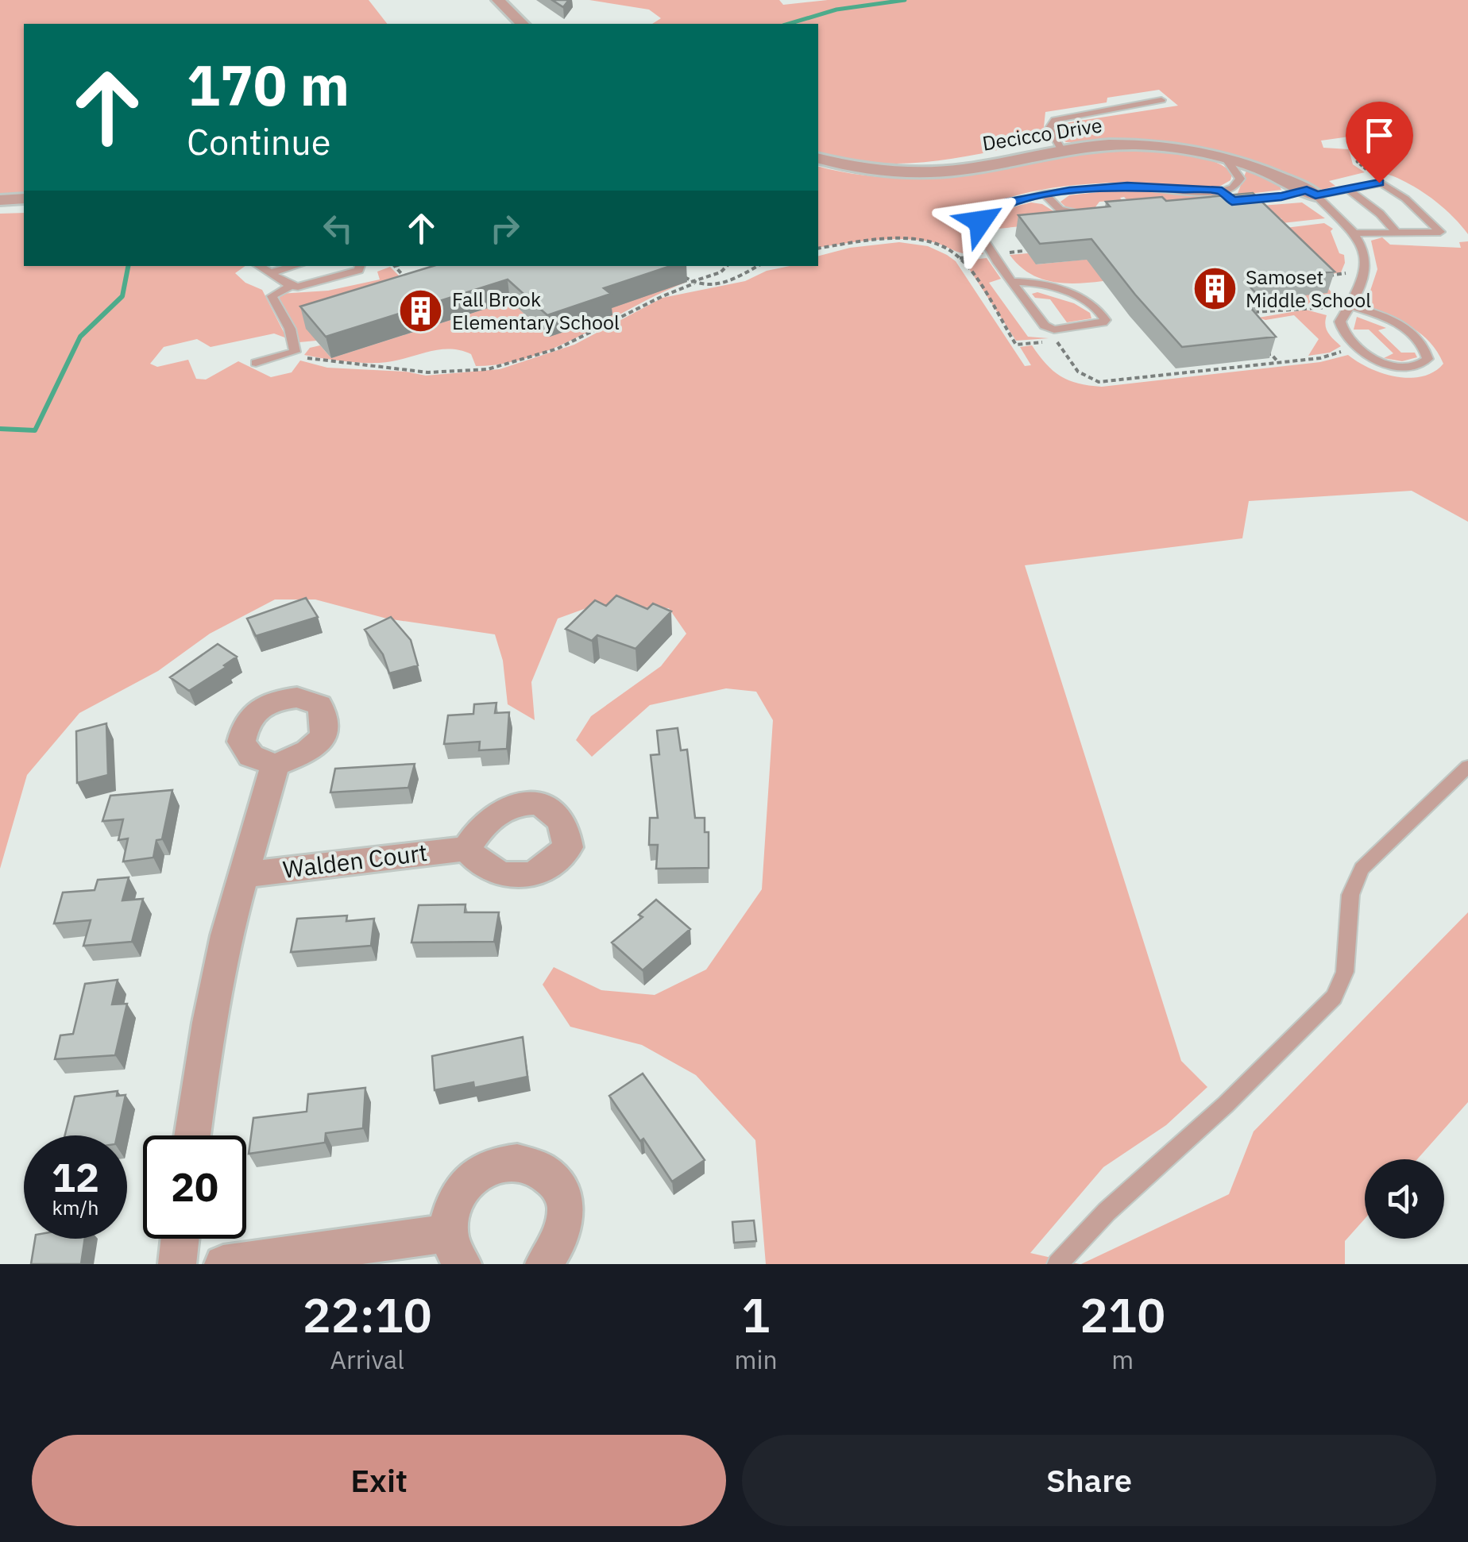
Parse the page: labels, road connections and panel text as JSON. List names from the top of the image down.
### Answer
{
  "streets": {
    "street": ["Decicco Drive", "Walden Court"]
  },
  "places": {
    "building": ["Samoset Middle School", "Fall Brook Elementary School"]
  },
  "page": {
    "turn": ["170 m", "Continue"],
    "speed": "12 km/h",
    "limit": "20",
    "eta": [
      "22:10",
      "Arrival",
      "1",
      "min",
      "210",
      "m"
    ],
    "buttons": ["Exit", "Share"]
  }
}
